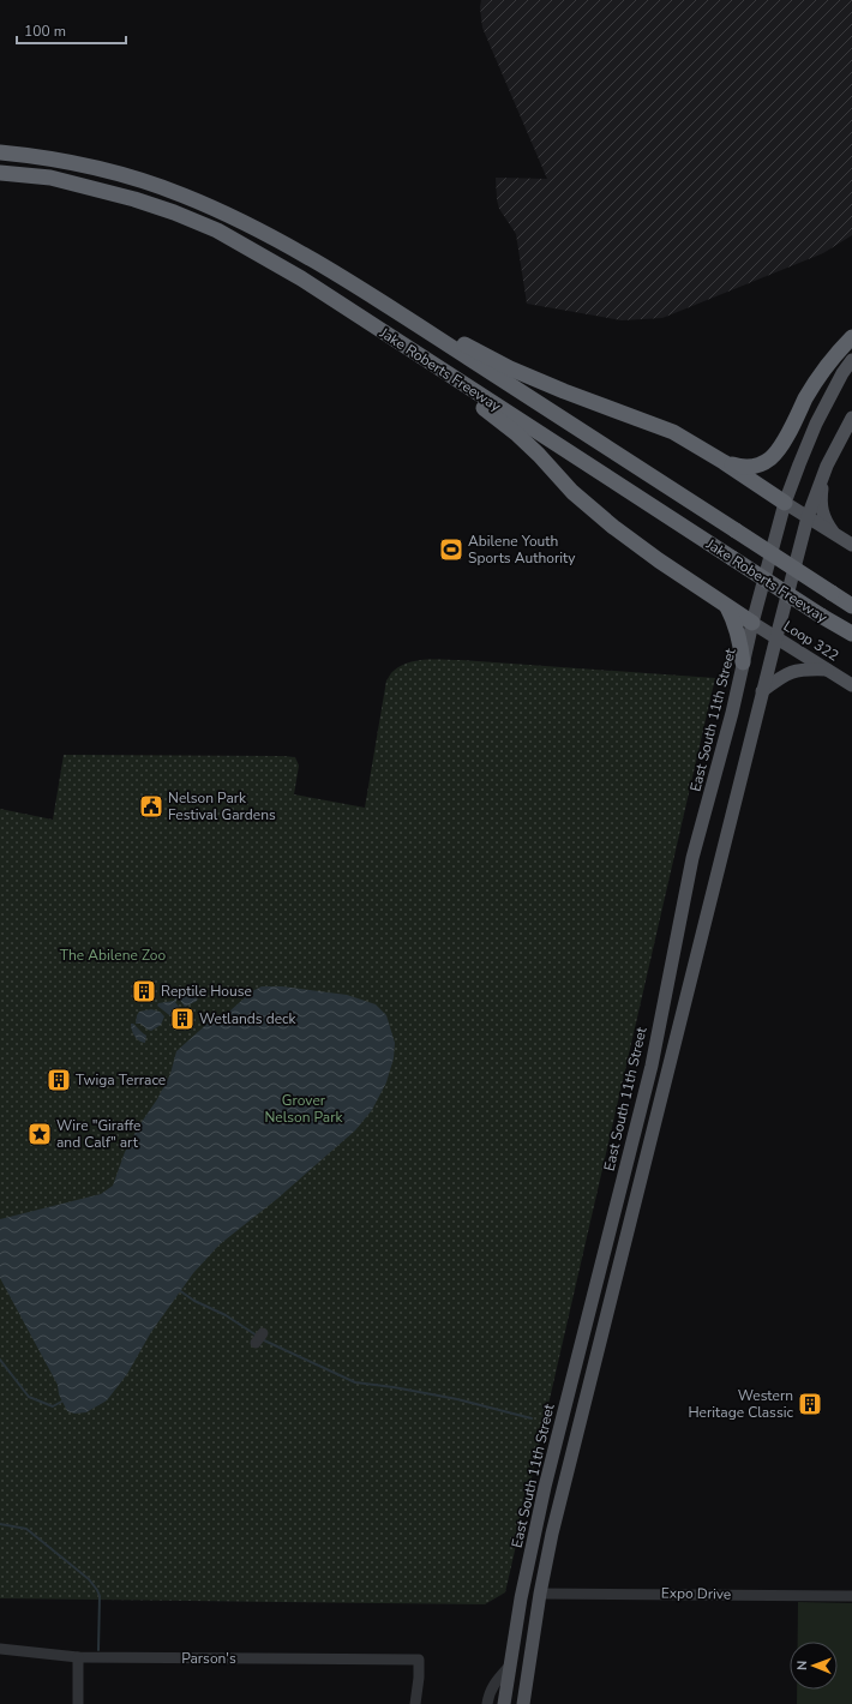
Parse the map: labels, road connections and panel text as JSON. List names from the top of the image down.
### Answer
{
  "streets": {
    "highway": ["Jake Roberts Freeway"],
    "main road": ["Loop 322", "East South 11th Street"],
    "street": ["Expo Drive", "Parson's"]
  },
  "crossings": [
    ["Loop 322", "East South 11th Street"]
  ],
  "parks": ["The Abilene Zoo", "Grover Nelson Park"],
  "places": {
    "sports": ["Abilene Youth Sports Authority"],
    "public building": ["Nelson Park Festival Gardens"],
    "building": [
      "Reptile House",
      "Wetlands deck",
      "Twiga Terrace",
      "Western Heritage Classic"
    ],
    "place": ["Wire \"Giraffe and Calf\" art"]
  },
  "scale_bar": "100 m",
  "north": "left"
}
